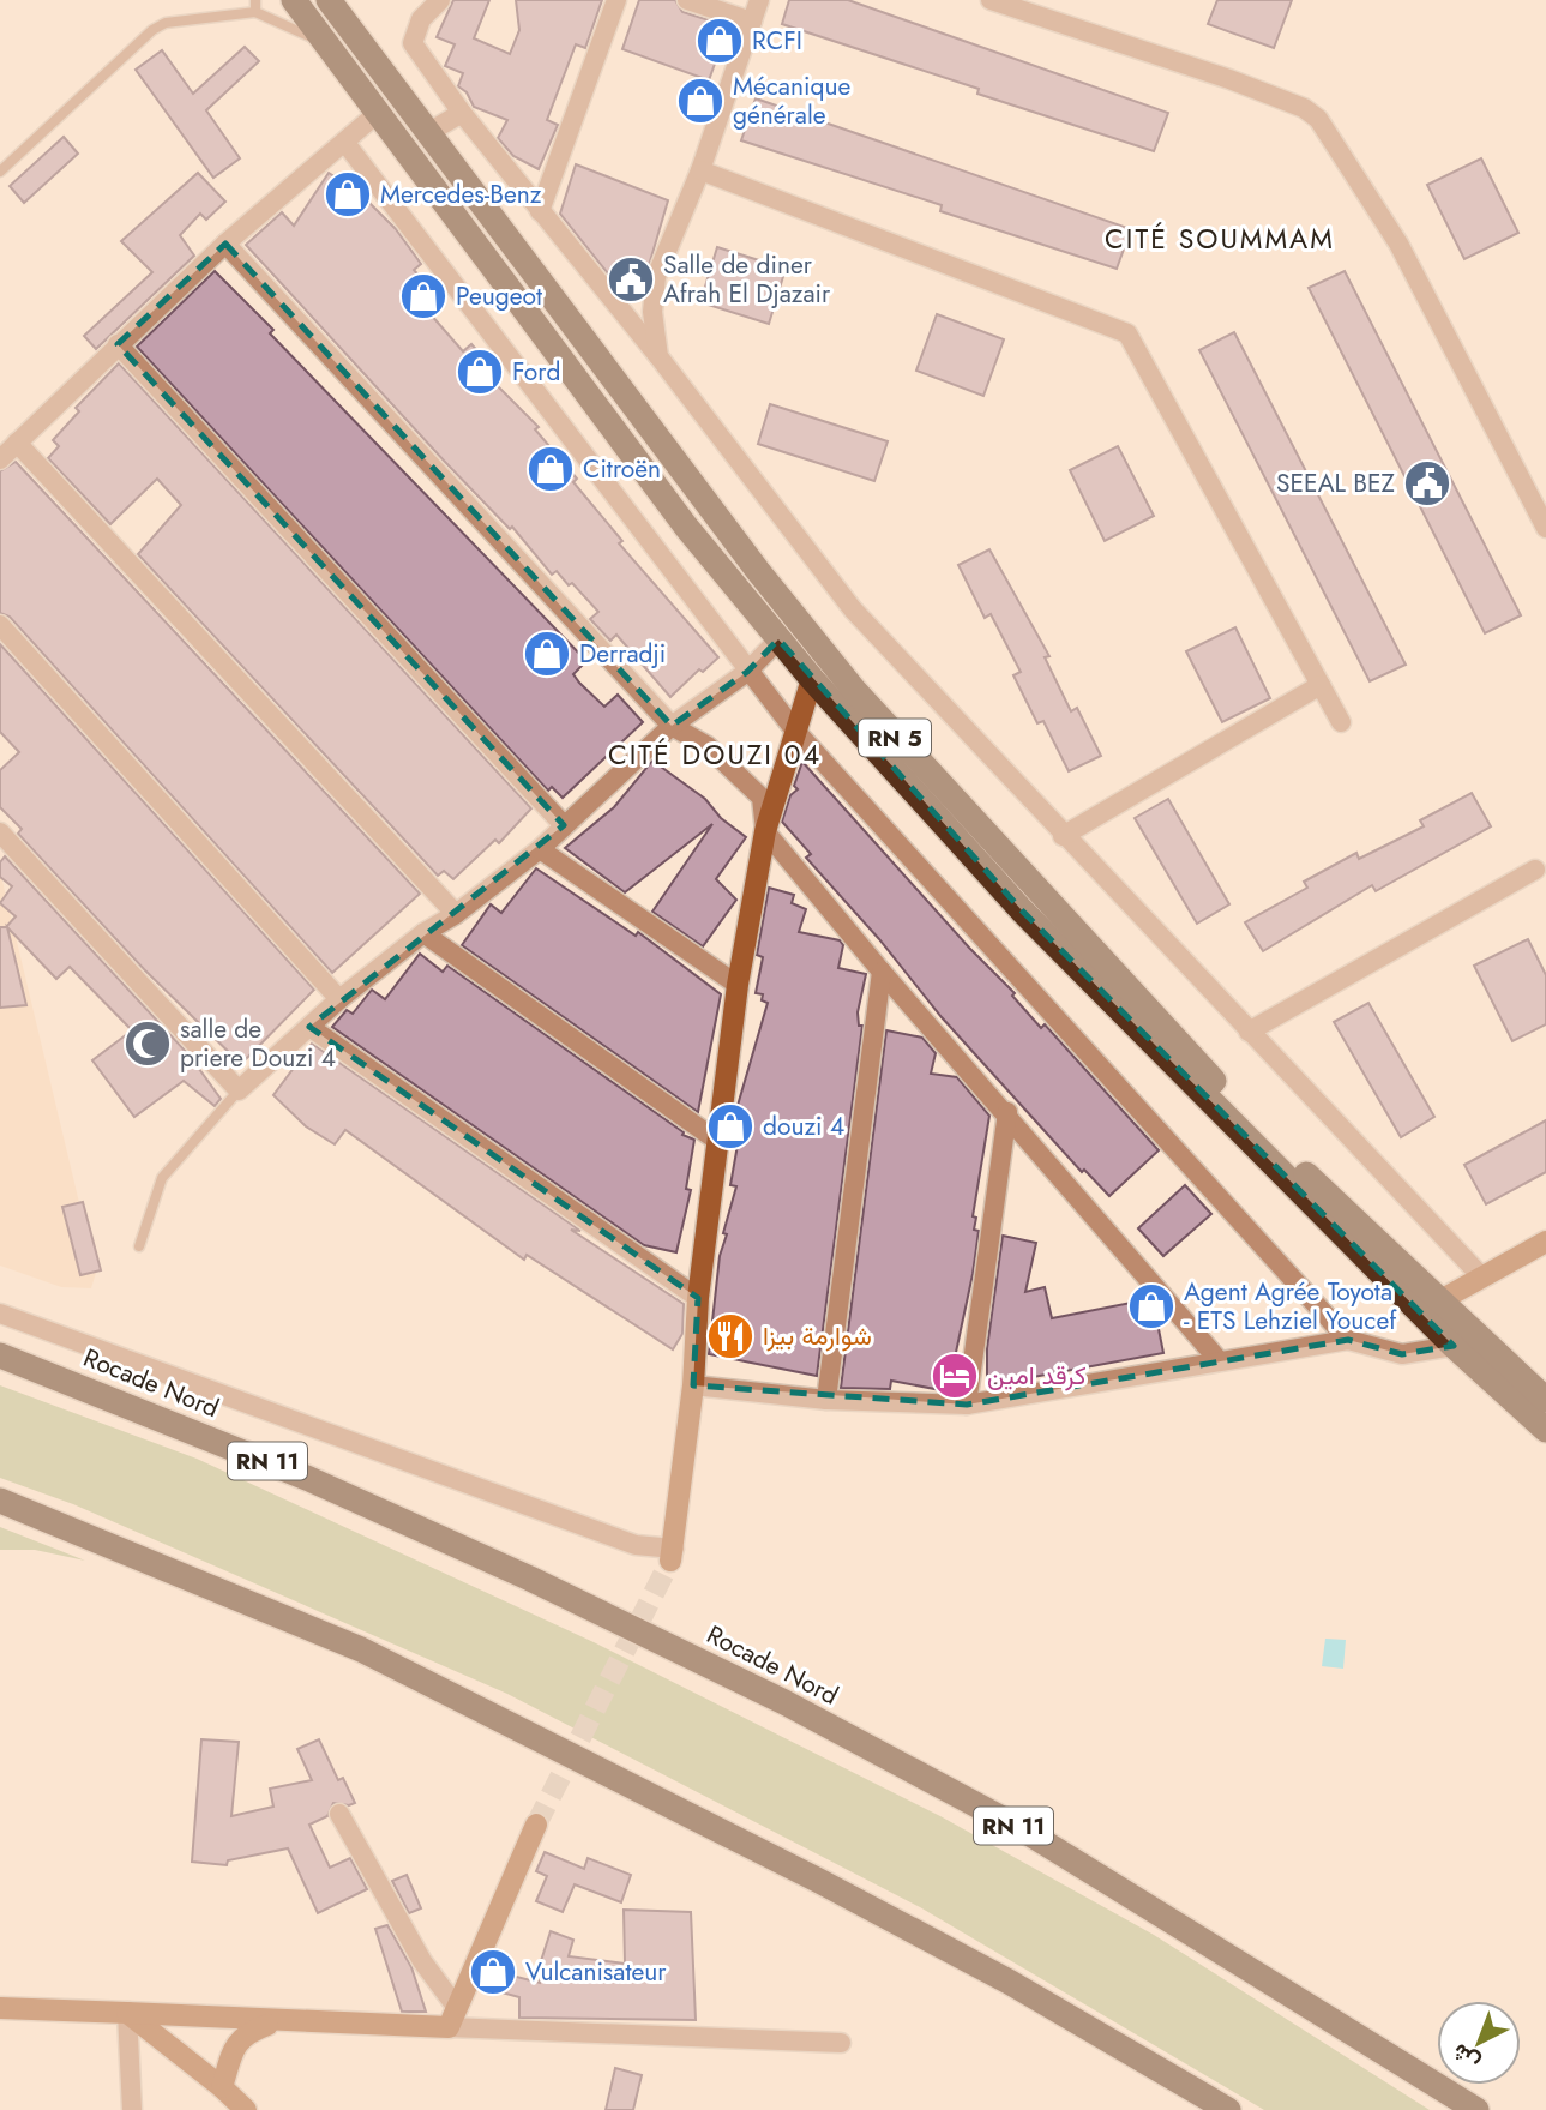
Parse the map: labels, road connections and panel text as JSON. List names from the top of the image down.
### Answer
{
  "streets": {
    "highway": ["RN 5", "Rocade Nord", "RN 11"]
  },
  "districts": ["CITÉ SOUMMAM", "CITÉ DOUZI 04"],
  "places": {
    "shop": [
      "RCFI",
      "Mécanique générale",
      "Mercedes-Benz",
      "Peugeot",
      "Ford",
      "Citroën",
      "Derradji",
      "douzi 4",
      "Agent Agrée Toyota - ETS Lehziel Youcef",
      "Vulcanisateur"
    ],
    "public building": ["Salle de diner Afrah El Djazair", "SEEAL BEZ"],
    "mosque": ["salle de priere Douzi 4"],
    "restaurant": ["شوارمة بيزا"],
    "hotel": ["كرقد امين"]
  },
  "north": "bottom left"
}
